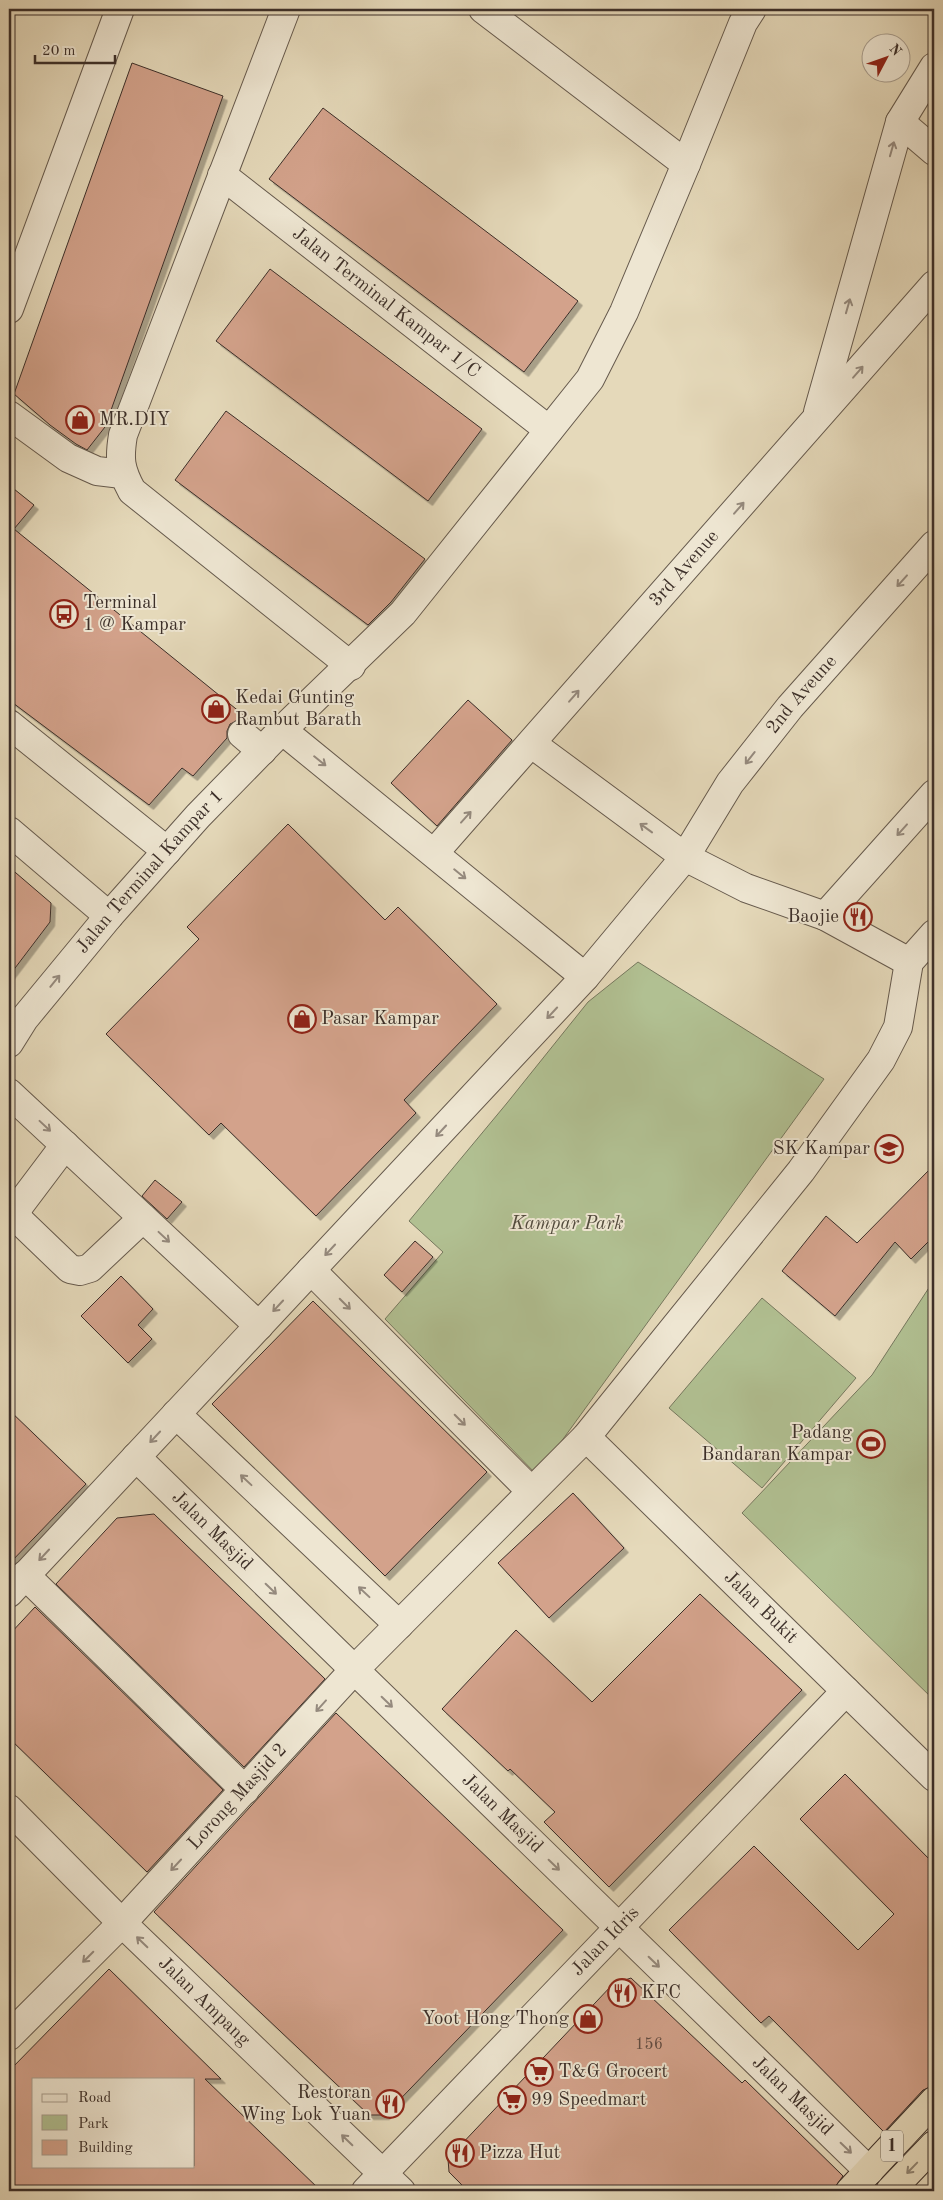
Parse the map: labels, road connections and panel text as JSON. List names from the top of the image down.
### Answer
{
  "streets": {
    "highway": ["1"],
    "street": [
      "Jalan Terminal Kampar 1/C",
      "3rd Avenue",
      "2nd Aveune",
      "Jalan Terminal Kampar 1",
      "Jalan Masjid",
      "Jalan Bukit",
      "Lorong Masjid 2",
      "Jalan Idris",
      "Jalan Ampang"
    ]
  },
  "crossings": [
    ["Jalan Terminal Kampar 1/C", "Jalan Terminal Kampar 1"],
    ["2nd Aveune", "Jalan Masjid"],
    ["Jalan Masjid", "Lorong Masjid 2"],
    ["Jalan Masjid", "Jalan Idris"],
    ["Jalan Masjid", "1"],
    ["Jalan Bukit", "Lorong Masjid 2"],
    ["Jalan Bukit", "Jalan Idris"],
    ["Lorong Masjid 2", "Jalan Ampang"],
    ["Jalan Idris", "Jalan Ampang"]
  ],
  "one_way": [
    "3rd Avenue",
    "2nd Aveune",
    "Lorong Masjid 2",
    "Jalan Ampang"
  ],
  "parks": ["Kampar Park"],
  "places": {
    "shop": [
      "MR.DIY",
      "Kedai Gunting Rambut Barath",
      "Pasar Kampar",
      "Yoot Hong Thong"
    ],
    "bus stop": ["Terminal 1 @ Kampar"],
    "restaurant": [
      "Baojie",
      "KFC",
      "Restoran Wing Lok Yuan",
      "Pizza Hut"
    ],
    "school or university": ["SK Kampar"],
    "sports": ["Padang Bandaran Kampar"],
    "supermarket": ["T&G Grocert", "99 Speedmart"]
  },
  "house_numbers": ["156"],
  "legend": ["Road", "Park", "Building"],
  "scale_bar": "20 m",
  "north": "top right"
}
